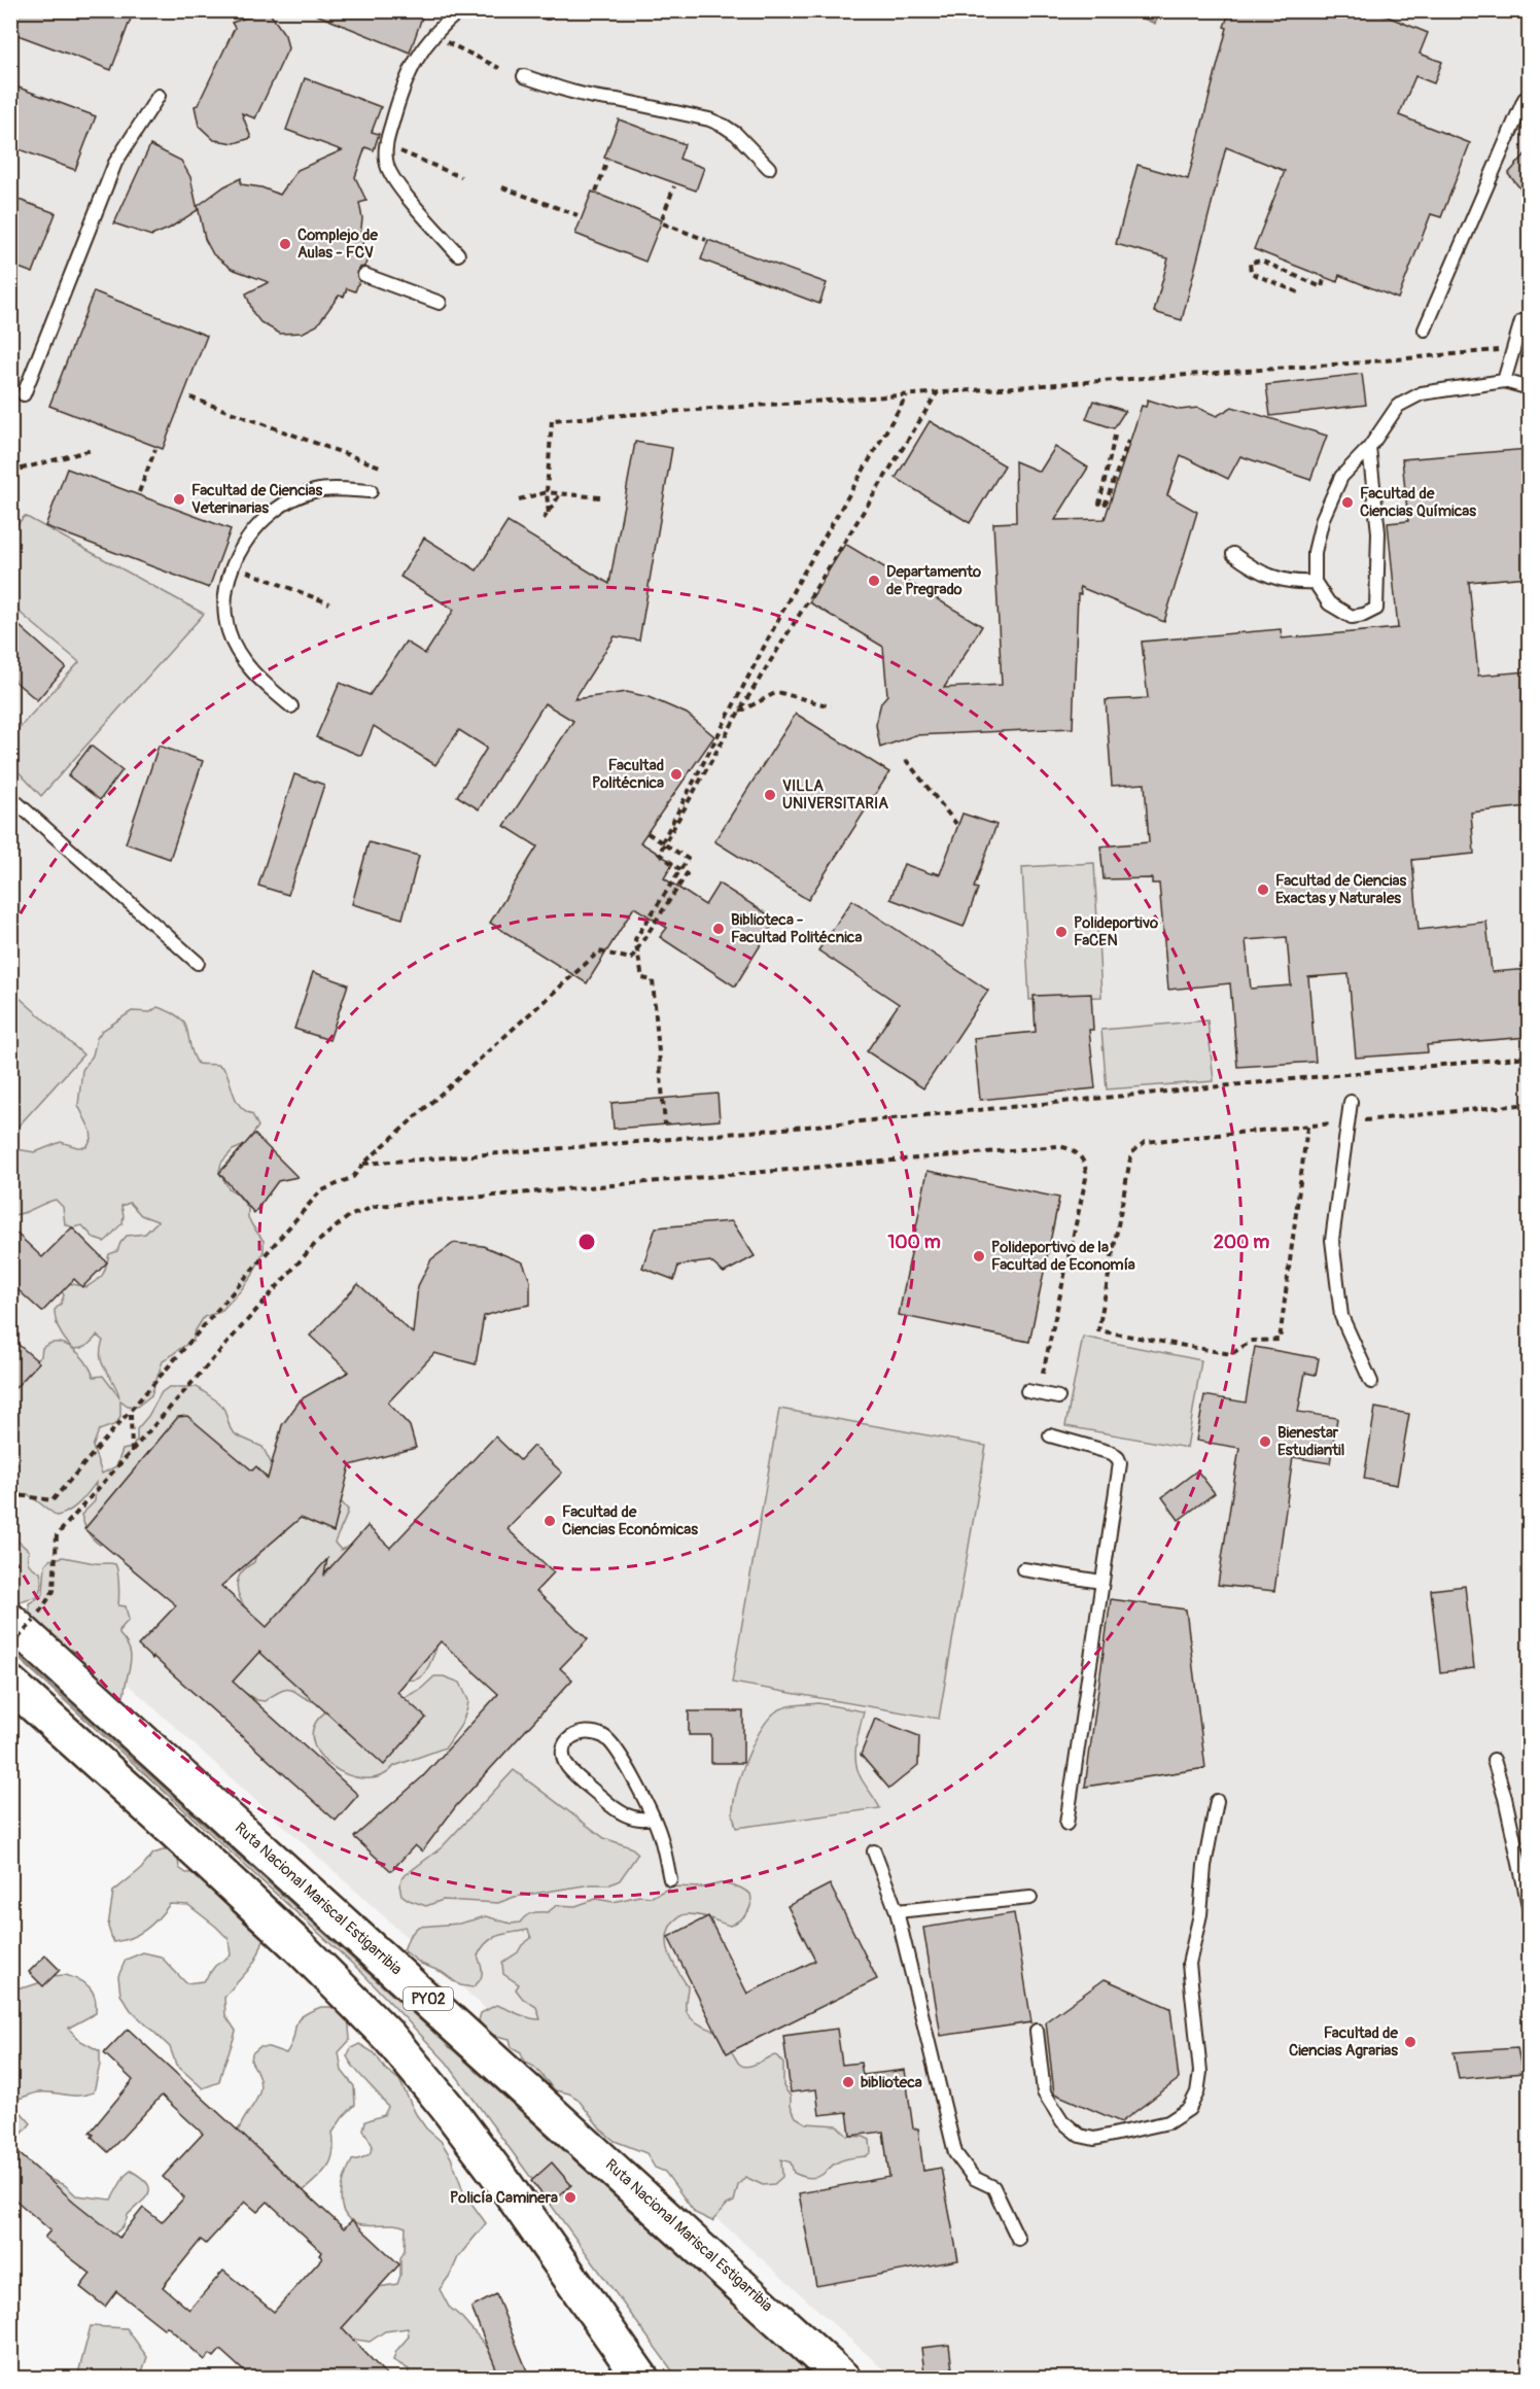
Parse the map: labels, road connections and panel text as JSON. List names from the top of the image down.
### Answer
{
  "streets": {
    "highway": ["Ruta Nacional Mariscal Estigarribia", "PY02"]
  },
  "places": [
    "Complejo de Aulas - FCV",
    "Facultad de Ciencias Veterinarias",
    "Facultad de Ciencias Químicas",
    "Departamento de Pregrado",
    "Facultad Politécnica",
    "VILLA UNIVERSITARIA",
    "Facultad de Ciencias Exactas y Naturales",
    "Biblioteca - Facultad Politécnica",
    "Polideportivo FaCEN",
    "Polideportivo de la Facultad de Economía",
    "Bienestar Estudiantil",
    "Facultad de Ciencias Económicas",
    "Facultad de Ciencias Agrarias",
    "biblioteca",
    "Policía Caminera"
  ],
  "rings": ["100 m", "200 m"]
}
